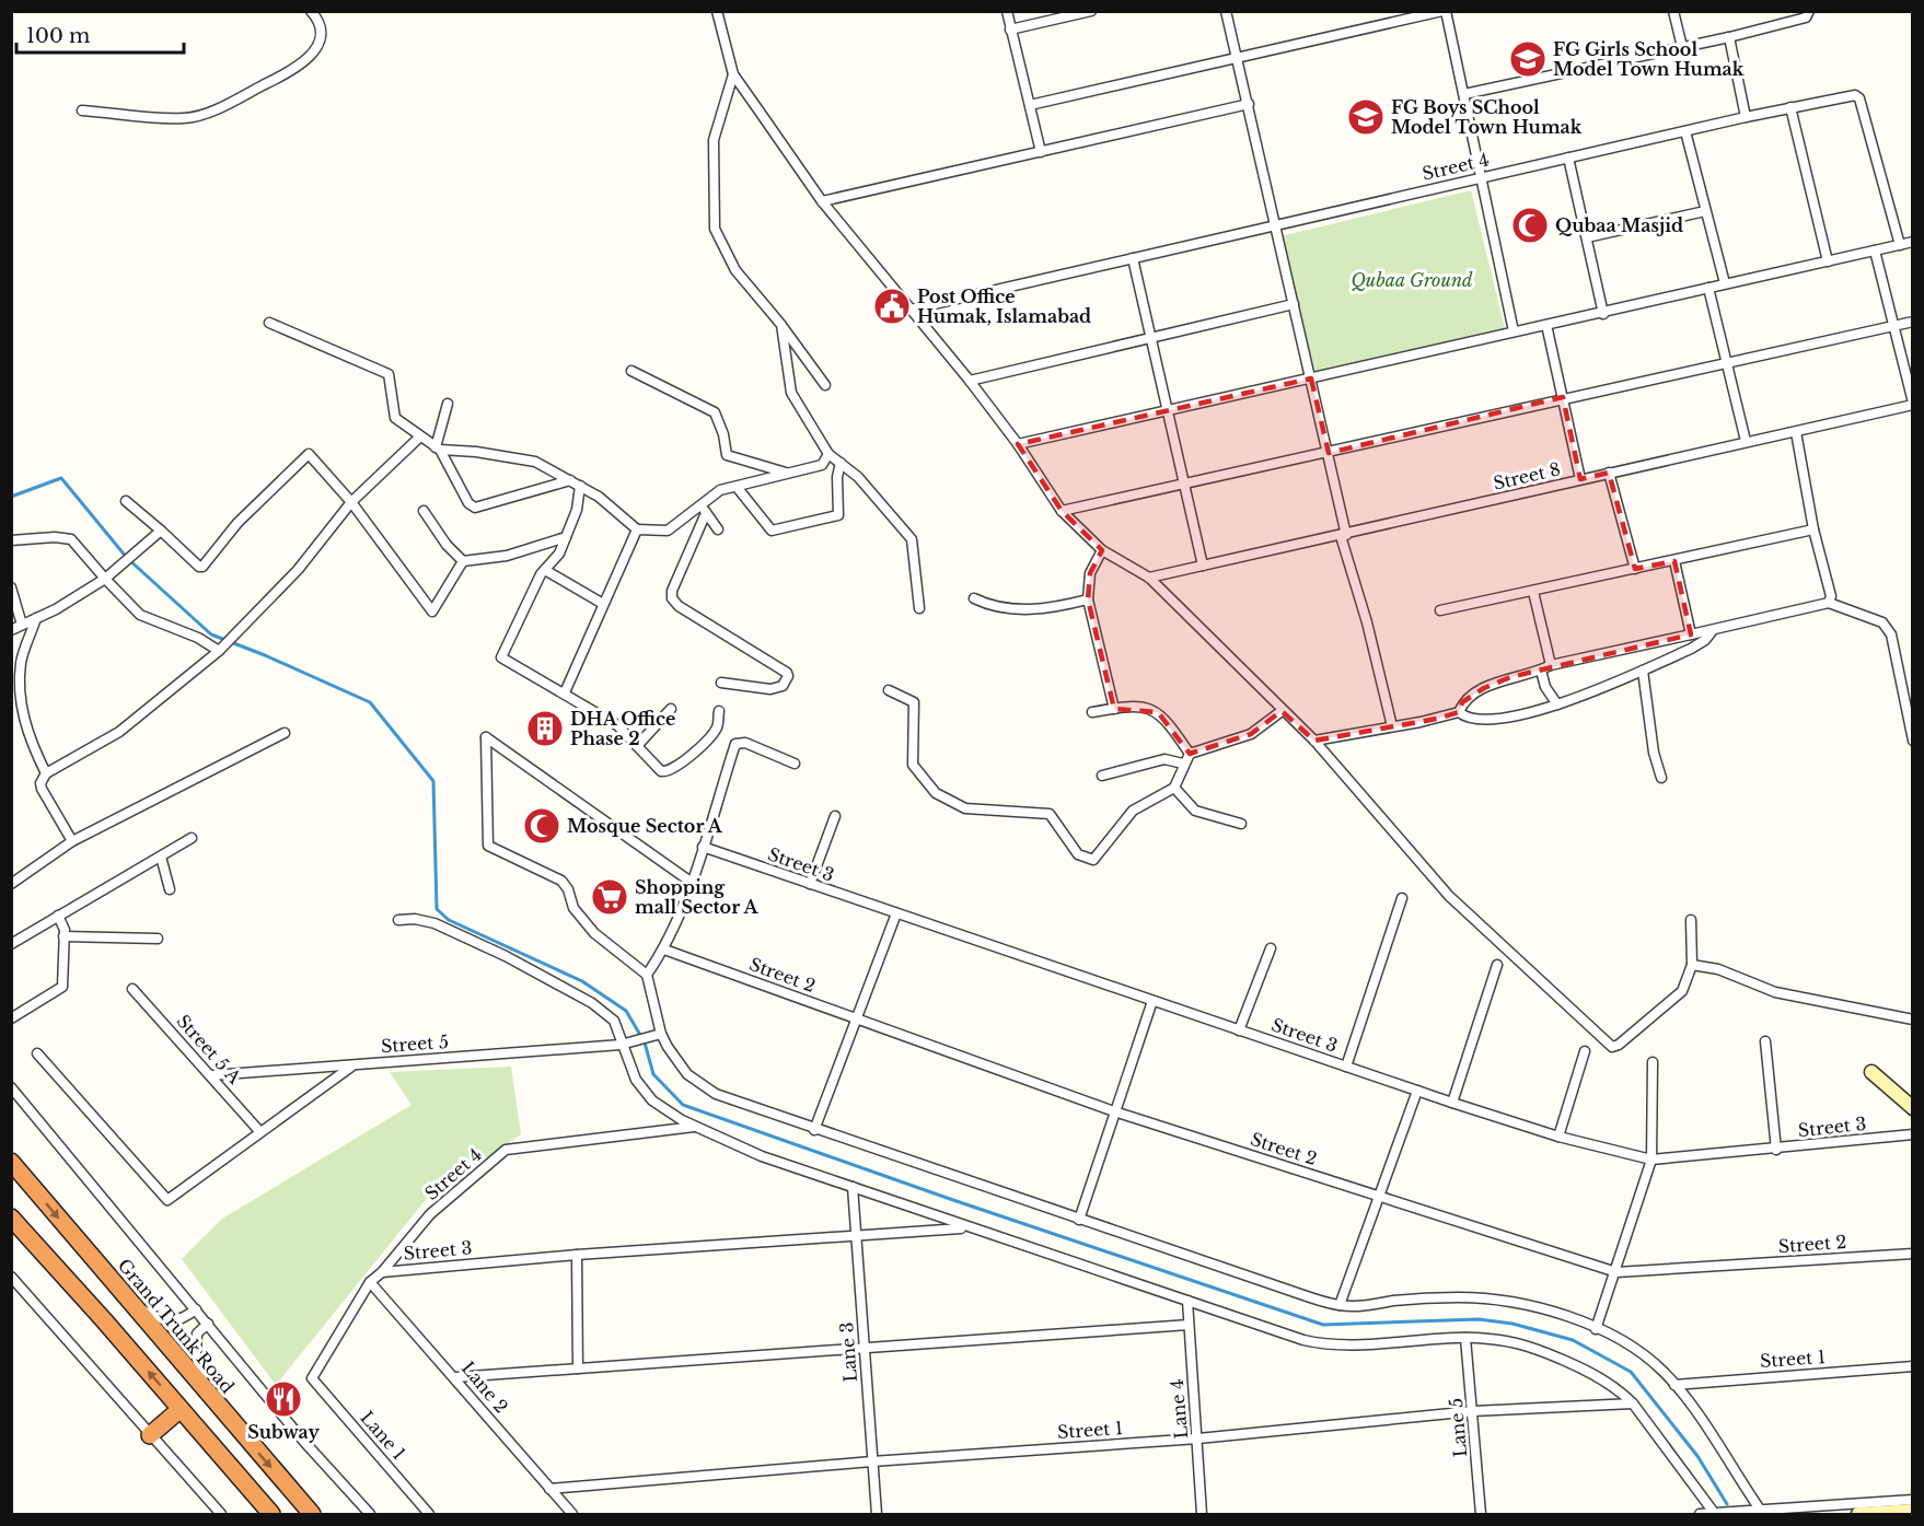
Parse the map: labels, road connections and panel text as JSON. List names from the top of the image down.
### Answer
{
  "streets": {
    "highway": ["Grand Trunk Road"],
    "street": [
      "Street 4",
      "Street 8",
      "Street 3",
      "Street 2",
      "Street 5",
      "Street 5 A",
      "Lane 3",
      "Street 1",
      "Lane 2",
      "Lane 4",
      "Lane 5",
      "Lane 1"
    ]
  },
  "crossings": [
    ["Street 4", "Street 3"],
    ["Street 4", "Lane 2"],
    ["Street 4", "Lane 1"],
    ["Street 3", "Lane 3"],
    ["Street 5", "Street 5 A"],
    ["Lane 3", "Street 1"],
    ["Street 1", "Lane 2"],
    ["Street 1", "Lane 4"],
    ["Street 1", "Lane 5"]
  ],
  "parks": ["Qubaa Ground"],
  "places": {
    "school or university": ["FG Girls School Model Town Humak", "FG Boys SChool Model Town Humak"],
    "mosque": ["Qubaa Masjid", "Mosque Sector A"],
    "public building": ["Post Office Humak, Islamabad"],
    "building": ["DHA Office Phase 2"],
    "supermarket": ["Shopping mall Sector A"],
    "restaurant": ["Subway"]
  },
  "scale_bar": "100 m"
}
